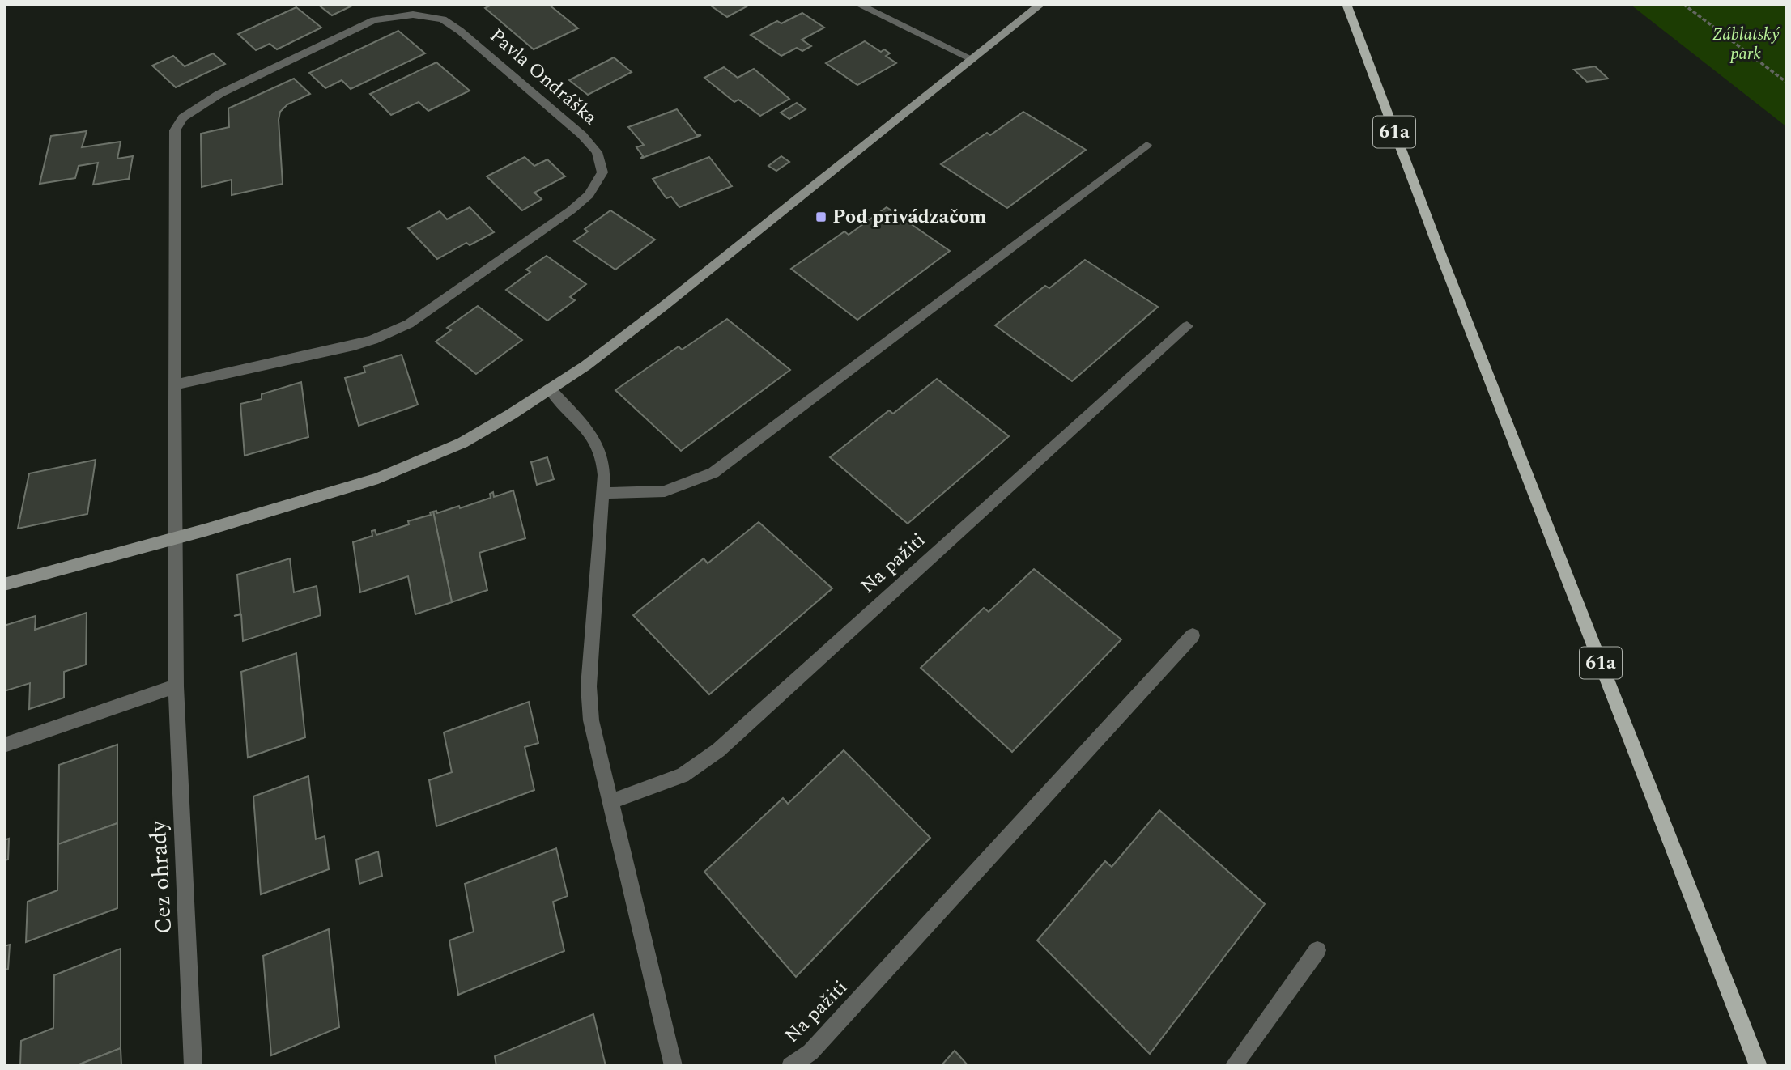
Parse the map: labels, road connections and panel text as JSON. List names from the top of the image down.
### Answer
{
  "streets": {
    "main road": ["61a"],
    "street": ["Pavla Ondráška", "Na pažiti", "Cez ohrady"]
  },
  "crossings": [
    ["Pavla Ondráška", "Cez ohrady"]
  ],
  "parks": ["Záblatský park"],
  "places": {
    "transit": ["Pod privádzačom"]
  }
}
